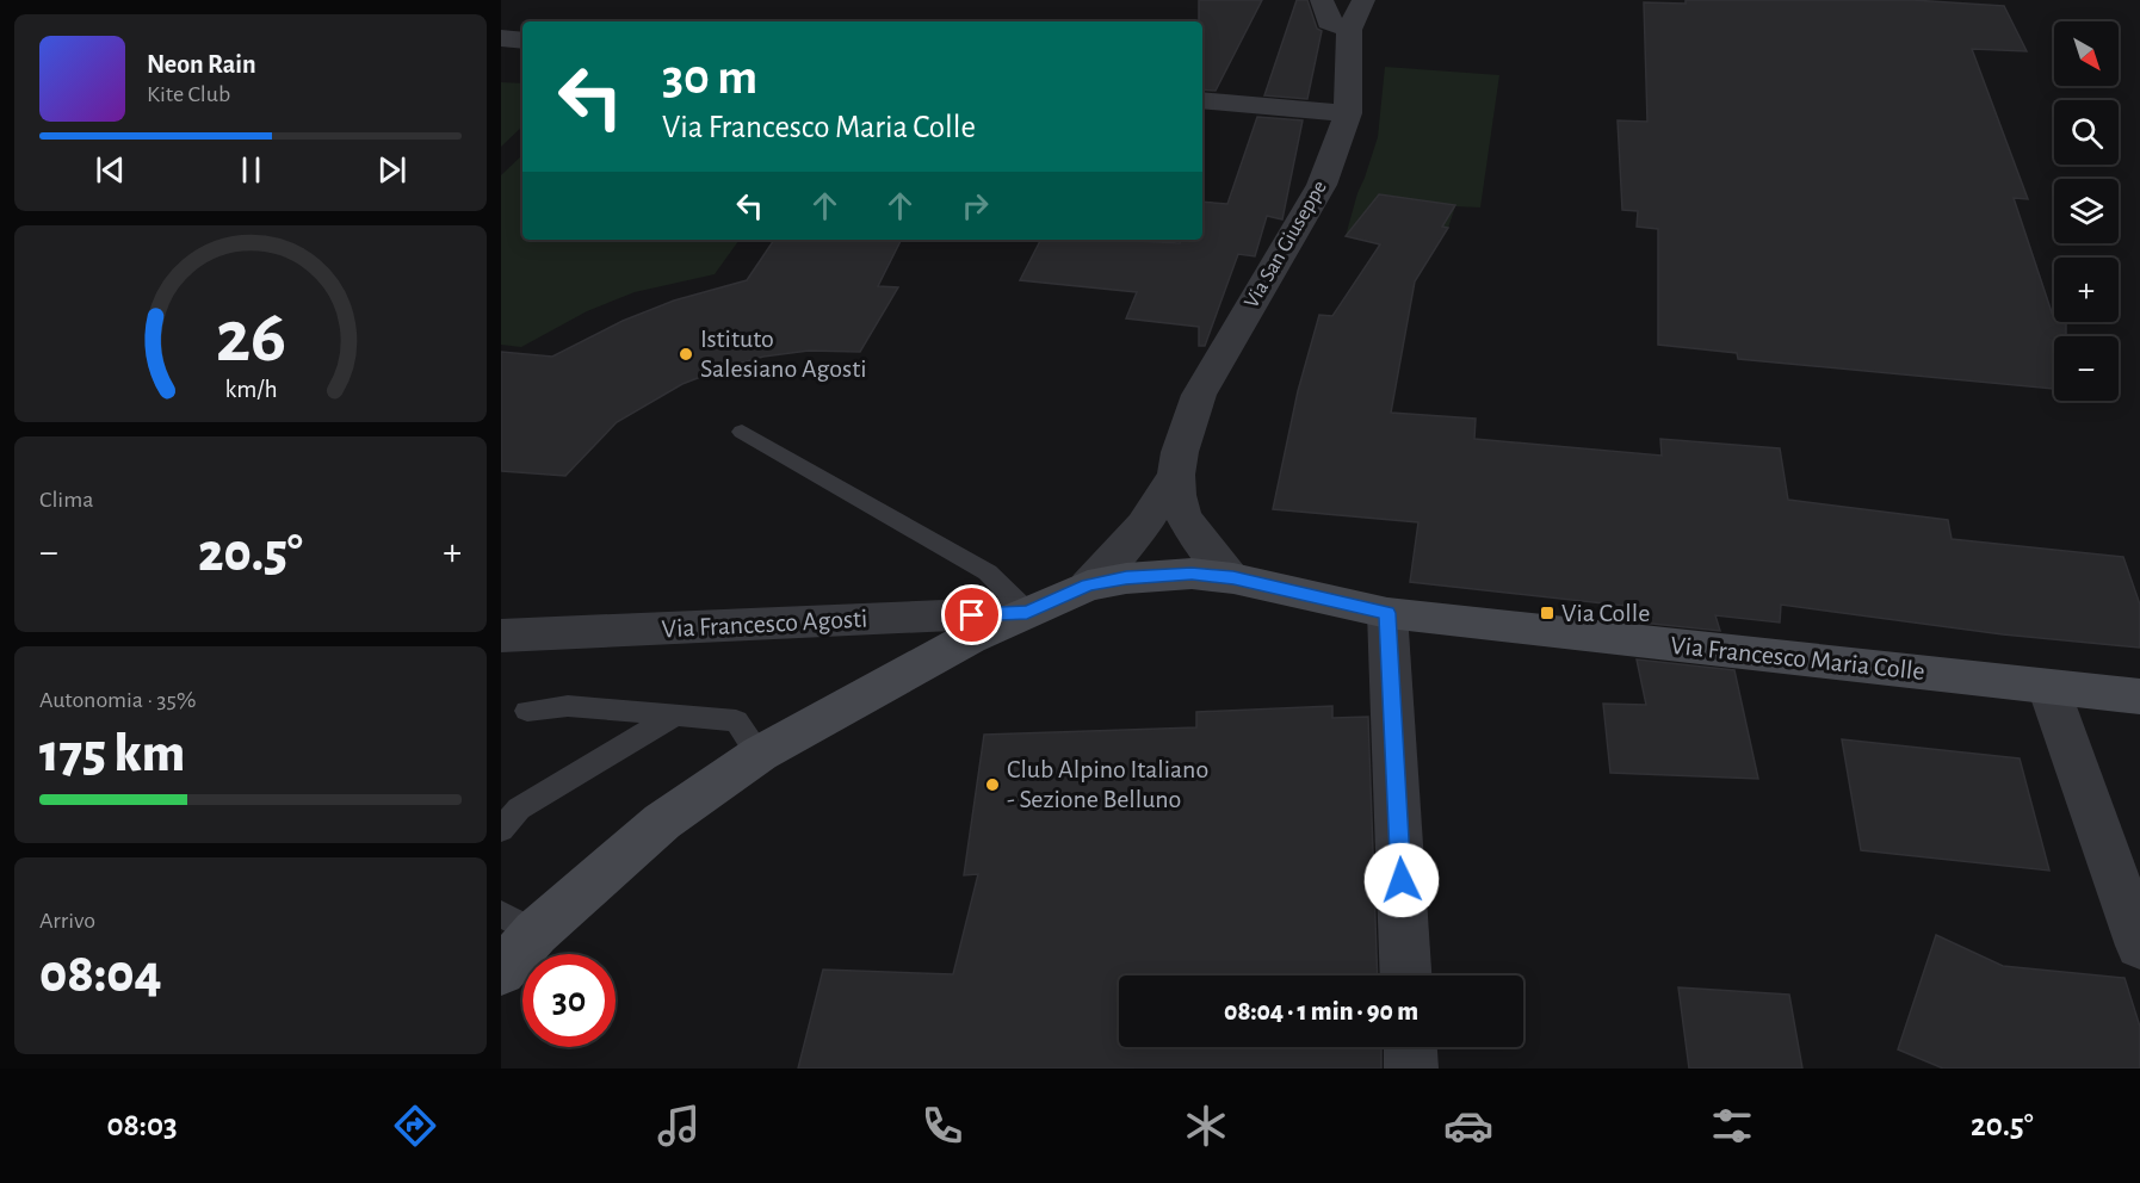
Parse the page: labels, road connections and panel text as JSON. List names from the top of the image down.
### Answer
{
  "streets": {
    "street": ["Via San Giuseppe", "Via Francesco Agosti", "Via Francesco Maria Colle"]
  },
  "crossings": [
    ["Via San Giuseppe", "Via Francesco Maria Colle"],
    ["Via Francesco Agosti", "Via Francesco Maria Colle"]
  ],
  "places": {
    "other": ["Istituto Salesiano Agosti", "Club Alpino Italiano - Sezione Belluno"],
    "transit": ["Via Colle"]
  },
  "north": "bottom right",
  "page": {
    "map_buttons": ["+", "−"],
    "turn": ["30 m", "Via Francesco Maria Colle"],
    "song": ["Neon Rain", "Kite Club"],
    "tile": [
      "Clima",
      ["Autonomia · 35%", "175 km"],
      ["Arrivo", "08:04"]
    ],
    "heat": ["−", "20.5°", "+"],
    "limit": "30",
    "trip": "08:04 · 1 min · 90 m",
    "tabs": ["08:03", "20.5°"],
    "gauge": ["26", "km/h"]
  }
}
